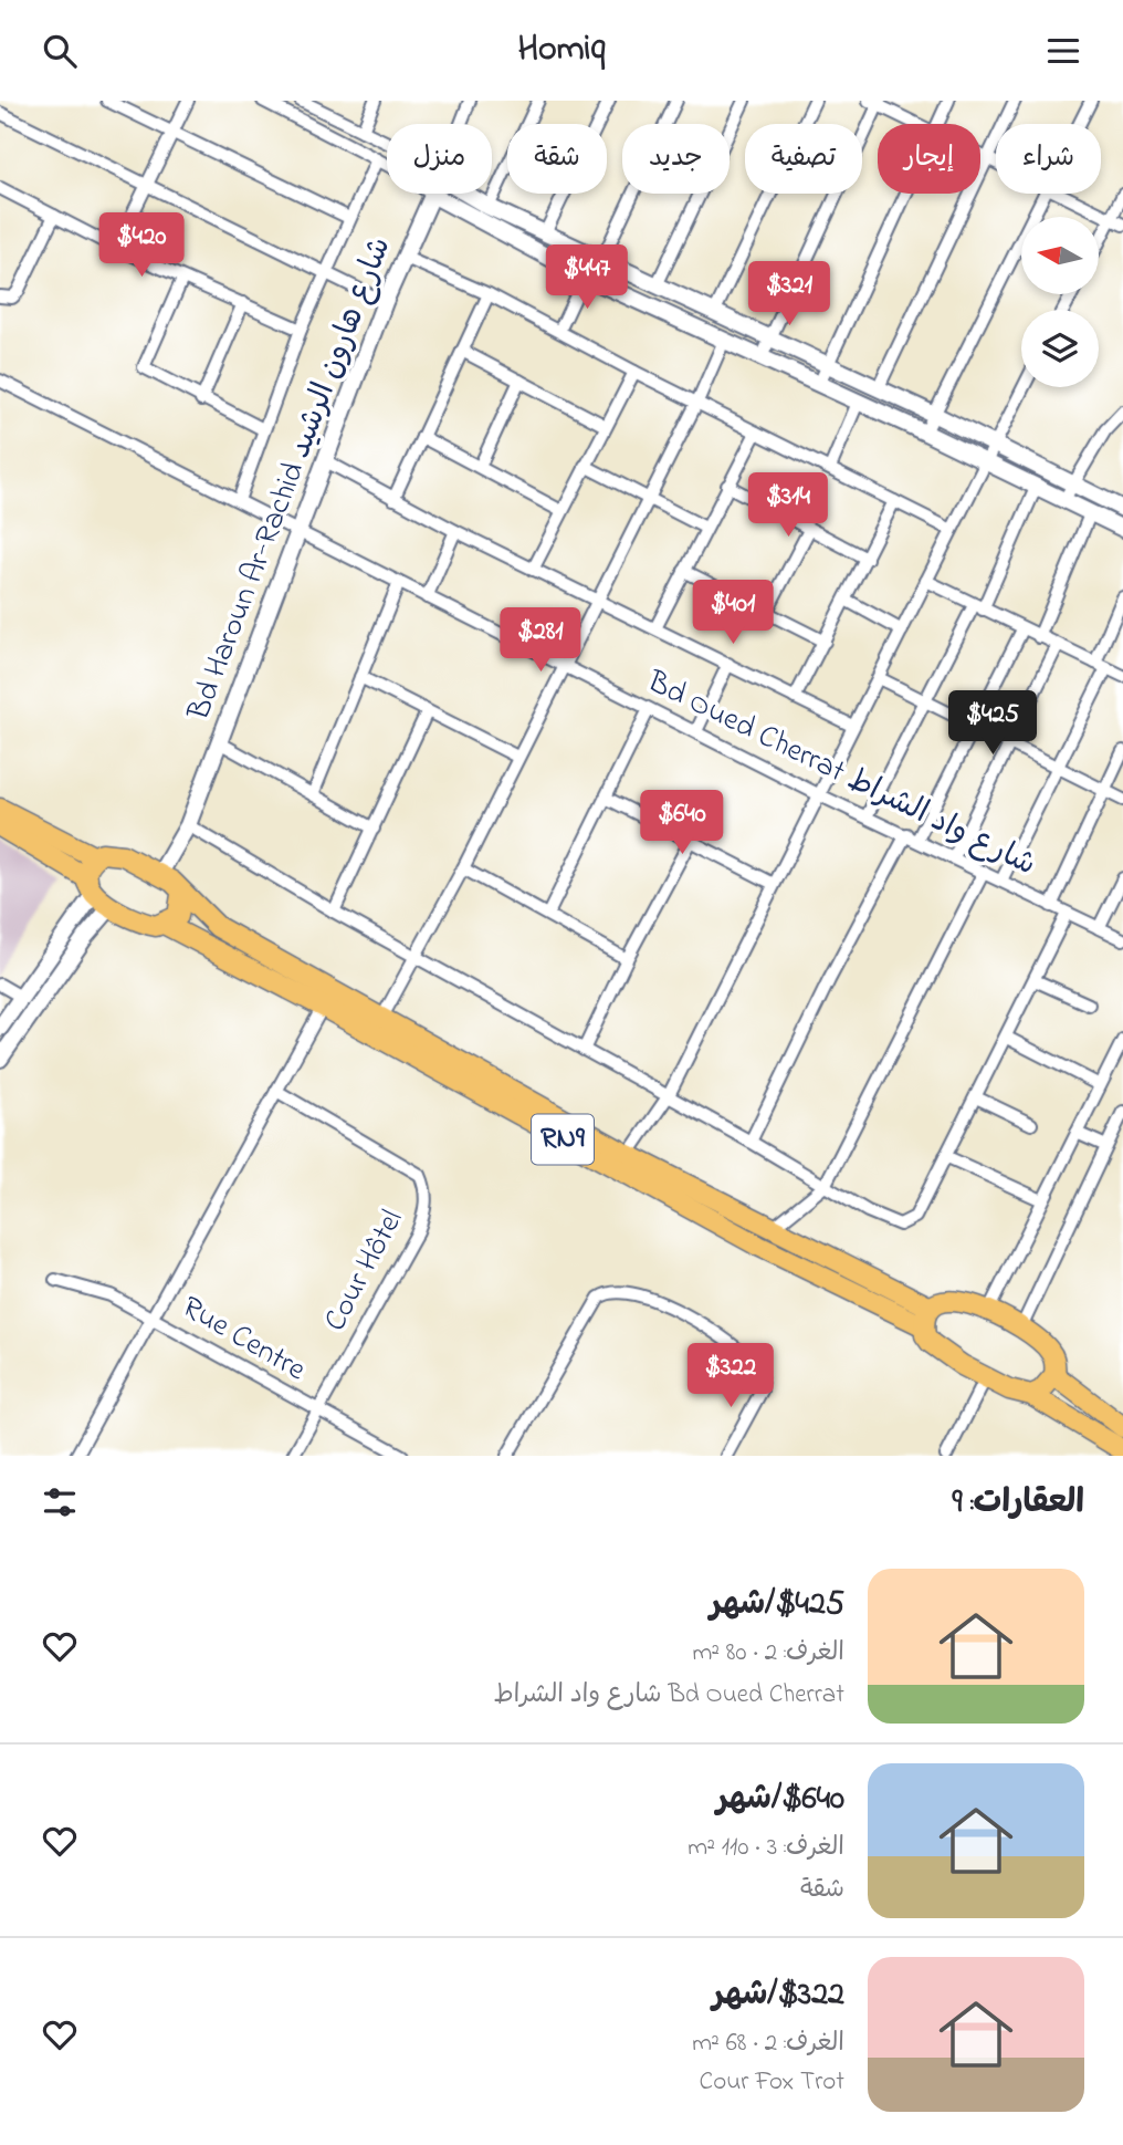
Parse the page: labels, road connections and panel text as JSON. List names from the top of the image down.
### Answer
{
  "streets": {
    "highway": ["RN9"],
    "street": [
      "Bd Haroun Ar-Rachid شارع هارون الرشيد",
      "Bd Oued Cherrat شارع واد الشراط",
      "Cour Hôtel",
      "Rue Centre"
    ]
  },
  "crossings": [
    ["Bd Haroun Ar-Rachid شارع هارون الرشيد", "Bd Oued Cherrat شارع واد الشراط"],
    ["Bd Haroun Ar-Rachid شارع هارون الرشيد", "RN9"],
    ["Cour Hôtel", "Rue Centre"]
  ],
  "north": "left",
  "page": {
    "header": "Homiq",
    "chip": [
      "شراء",
      "إيجار",
      "تصفية",
      "جديد",
      "شقة",
      "منزل"
    ],
    "price": [
      "$420",
      "$447",
      "$321",
      "$314",
      "$401",
      "$281",
      "$425",
      "$640",
      "$322"
    ],
    "heading": "العقارات: 9",
    "list": [
      {
        "name": "$425/شهر",
        "note": "الغرف: 2 · 80 m² · Bd Oued Cherrat شارع واد الشراط"
      },
      {
        "name": "$640/شهر",
        "note": "الغرف: 3 · 110 m² · شقة"
      },
      {
        "name": "$322/شهر",
        "note": "الغرف: 2 · 68 m² · Cour Fox Trot"
      }
    ]
  }
}
